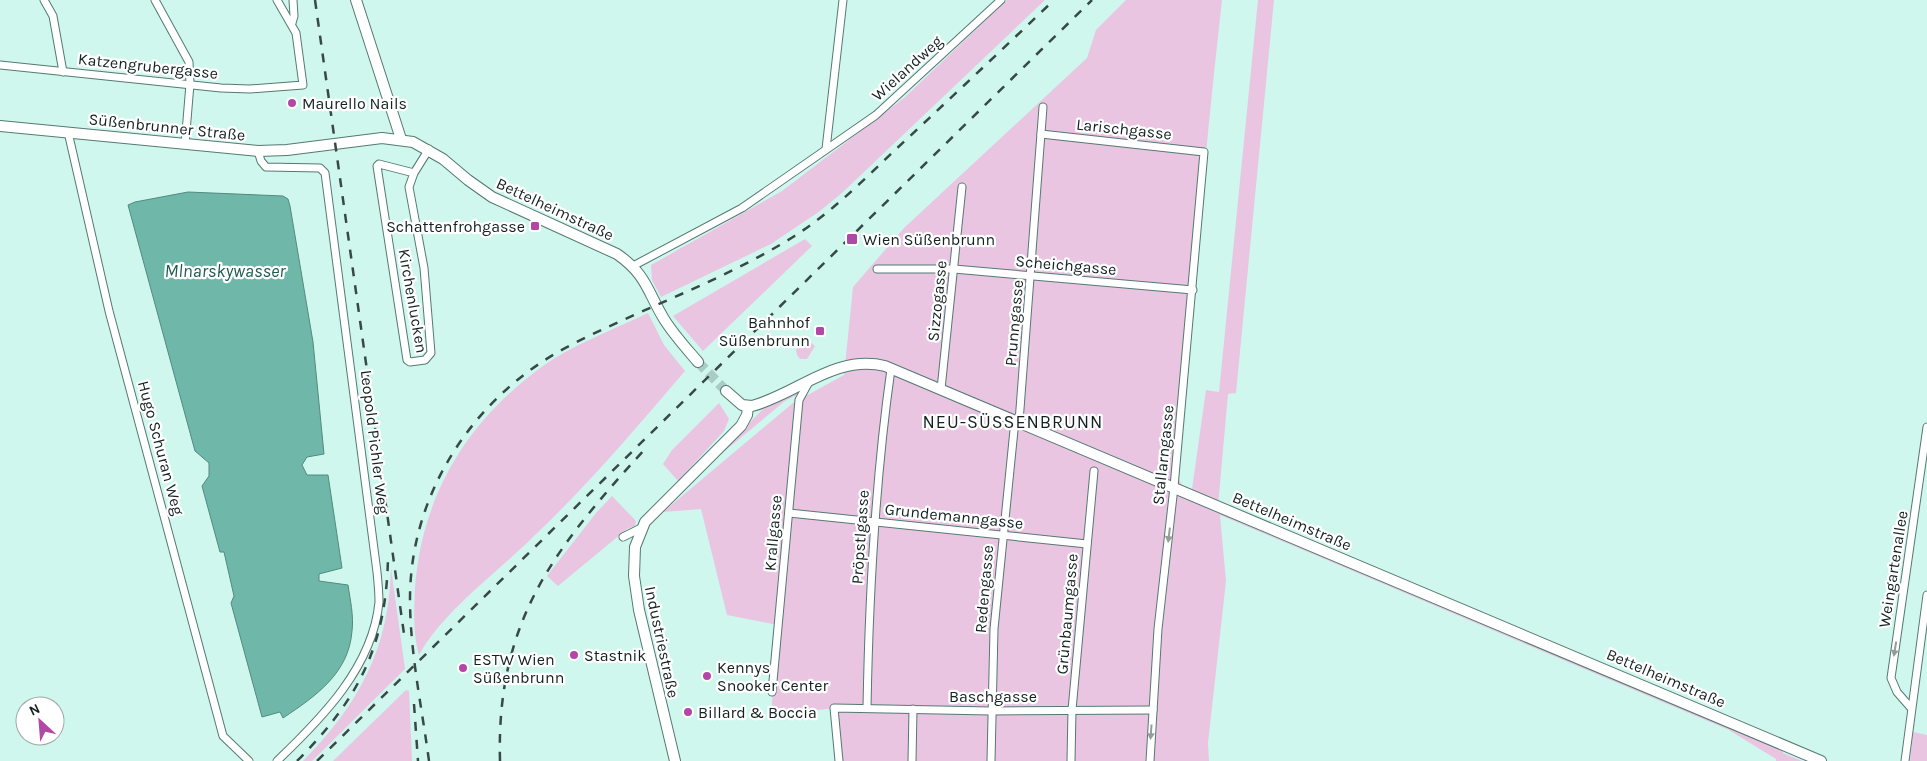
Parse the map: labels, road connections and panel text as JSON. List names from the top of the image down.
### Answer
{
  "streets": {
    "street": [
      "Katzengrubergasse",
      "Wielandweg",
      "Süßenbrunner Straße",
      "Larischgasse",
      "Bettelheimstraße",
      "Scheichgasse",
      "Kirchenlucken",
      "Sizzogasse",
      "Prunngasse",
      "Leopold Pichler Weg",
      "Hugo Schuran Weg",
      "Stallarngasse",
      "Grundemanngasse",
      "Krallgasse",
      "Pröpstlgasse",
      "Weingartenallee",
      "Redengasse",
      "Grünbaumgasse",
      "Industriestraße",
      "Baschgasse"
    ]
  },
  "crossings": [
    ["Wielandweg", "Bettelheimstraße"],
    ["Süßenbrunner Straße", "Bettelheimstraße"],
    ["Süßenbrunner Straße", "Leopold Pichler Weg"],
    ["Süßenbrunner Straße", "Hugo Schuran Weg"],
    ["Larischgasse", "Prunngasse"],
    ["Larischgasse", "Stallarngasse"],
    ["Bettelheimstraße", "Kirchenlucken"],
    ["Bettelheimstraße", "Sizzogasse"],
    ["Bettelheimstraße", "Prunngasse"],
    ["Bettelheimstraße", "Stallarngasse"],
    ["Bettelheimstraße", "Krallgasse"],
    ["Bettelheimstraße", "Pröpstlgasse"],
    ["Bettelheimstraße", "Redengasse"],
    ["Scheichgasse", "Sizzogasse"],
    ["Scheichgasse", "Prunngasse"],
    ["Scheichgasse", "Stallarngasse"],
    ["Prunngasse", "Redengasse"],
    ["Stallarngasse", "Baschgasse"],
    ["Grundemanngasse", "Krallgasse"],
    ["Grundemanngasse", "Pröpstlgasse"],
    ["Grundemanngasse", "Redengasse"],
    ["Grundemanngasse", "Grünbaumgasse"],
    ["Pröpstlgasse", "Baschgasse"],
    ["Redengasse", "Baschgasse"],
    ["Grünbaumgasse", "Baschgasse"]
  ],
  "one_way": ["Stallarngasse"],
  "districts": ["NEU-SÜSSENBRUNN"],
  "water": ["Mlnarskywasser"],
  "places": {
    "other": [
      "Maurello Nails",
      "Stastnik",
      "ESTW Wien Süßenbrunn",
      "Kennys Snooker Center",
      "Billard & Boccia"
    ],
    "transit": ["Schattenfrohgasse", "Wien Süßenbrunn", "Bahnhof Süßenbrunn"]
  },
  "north": "top left"
}
